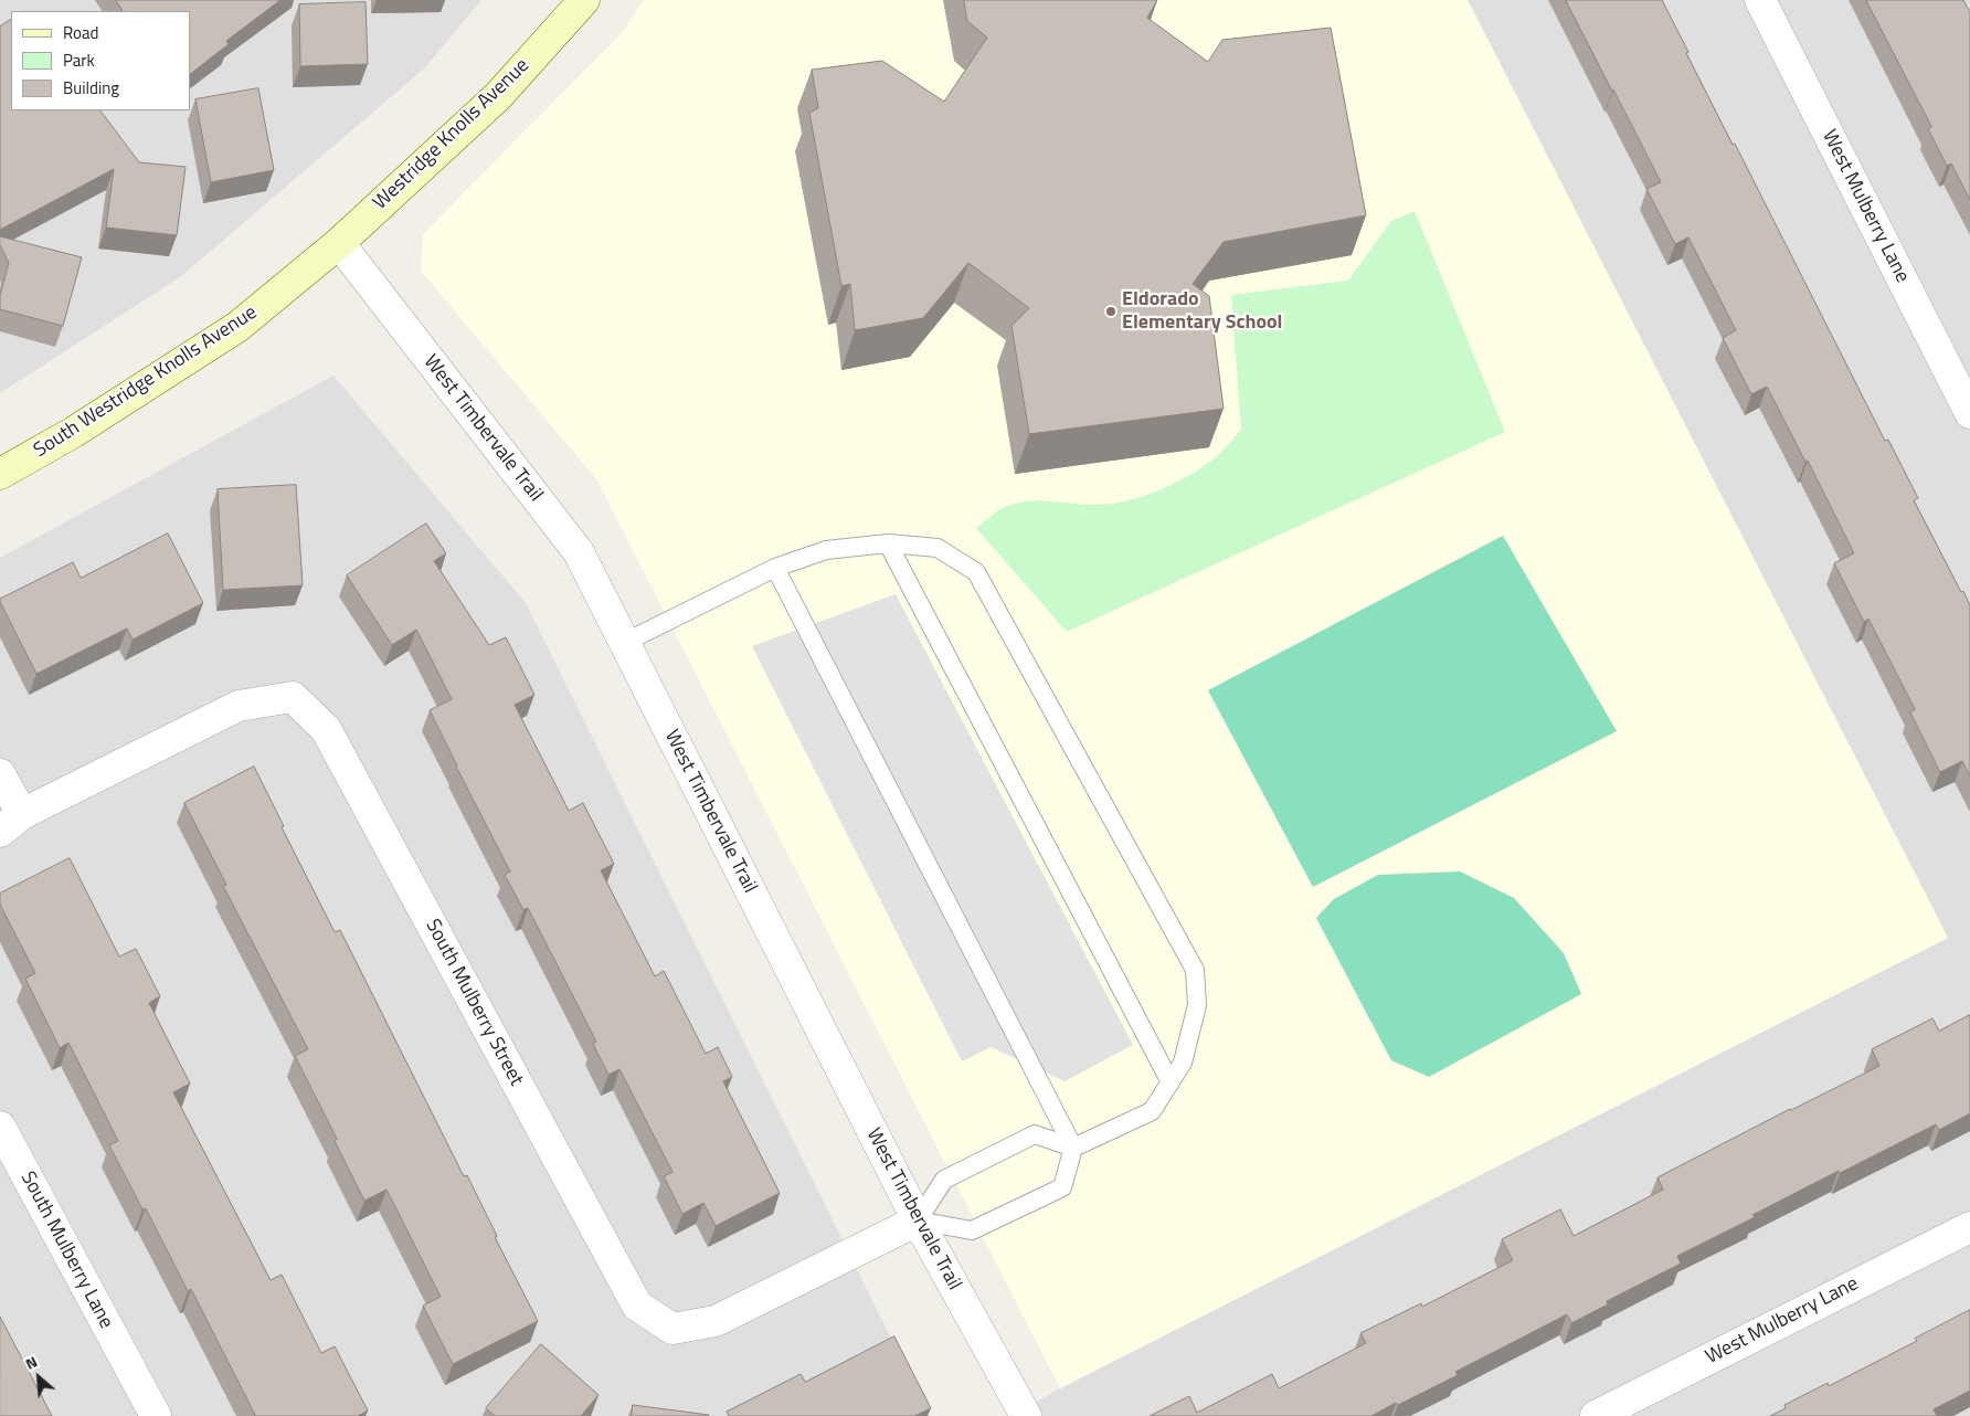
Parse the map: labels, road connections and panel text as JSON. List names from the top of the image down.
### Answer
{
  "streets": {
    "street": [
      "Westridge Knolls Avenue",
      "West Mulberry Lane",
      "South Westridge Knolls Avenue",
      "West Timbervale Trail",
      "South Mulberry Street",
      "South Mulberry Lane"
    ]
  },
  "crossings": [
    ["Westridge Knolls Avenue", "South Westridge Knolls Avenue"],
    ["Westridge Knolls Avenue", "West Timbervale Trail"],
    ["South Westridge Knolls Avenue", "West Timbervale Trail"],
    ["West Timbervale Trail", "South Mulberry Street"]
  ],
  "places": ["Eldorado Elementary School"],
  "legend": ["Road", "Park", "Building"],
  "north": "top left"
}
